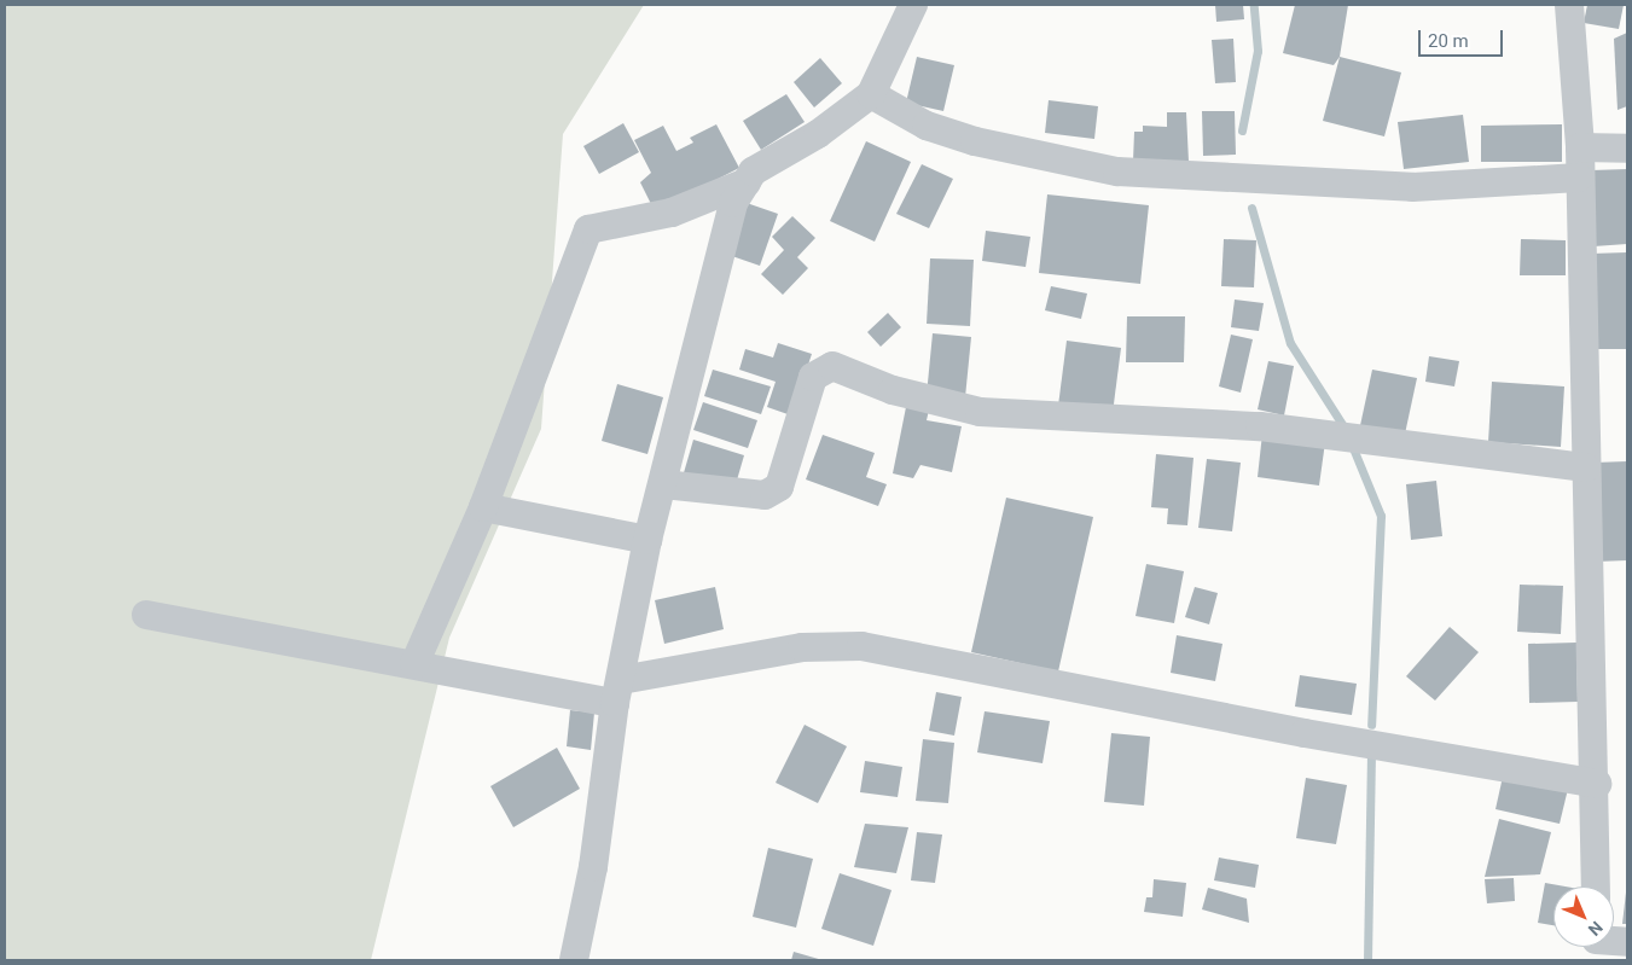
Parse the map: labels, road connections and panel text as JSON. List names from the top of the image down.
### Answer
{
  "scale_bar": "20 m",
  "north": "bottom right"
}
